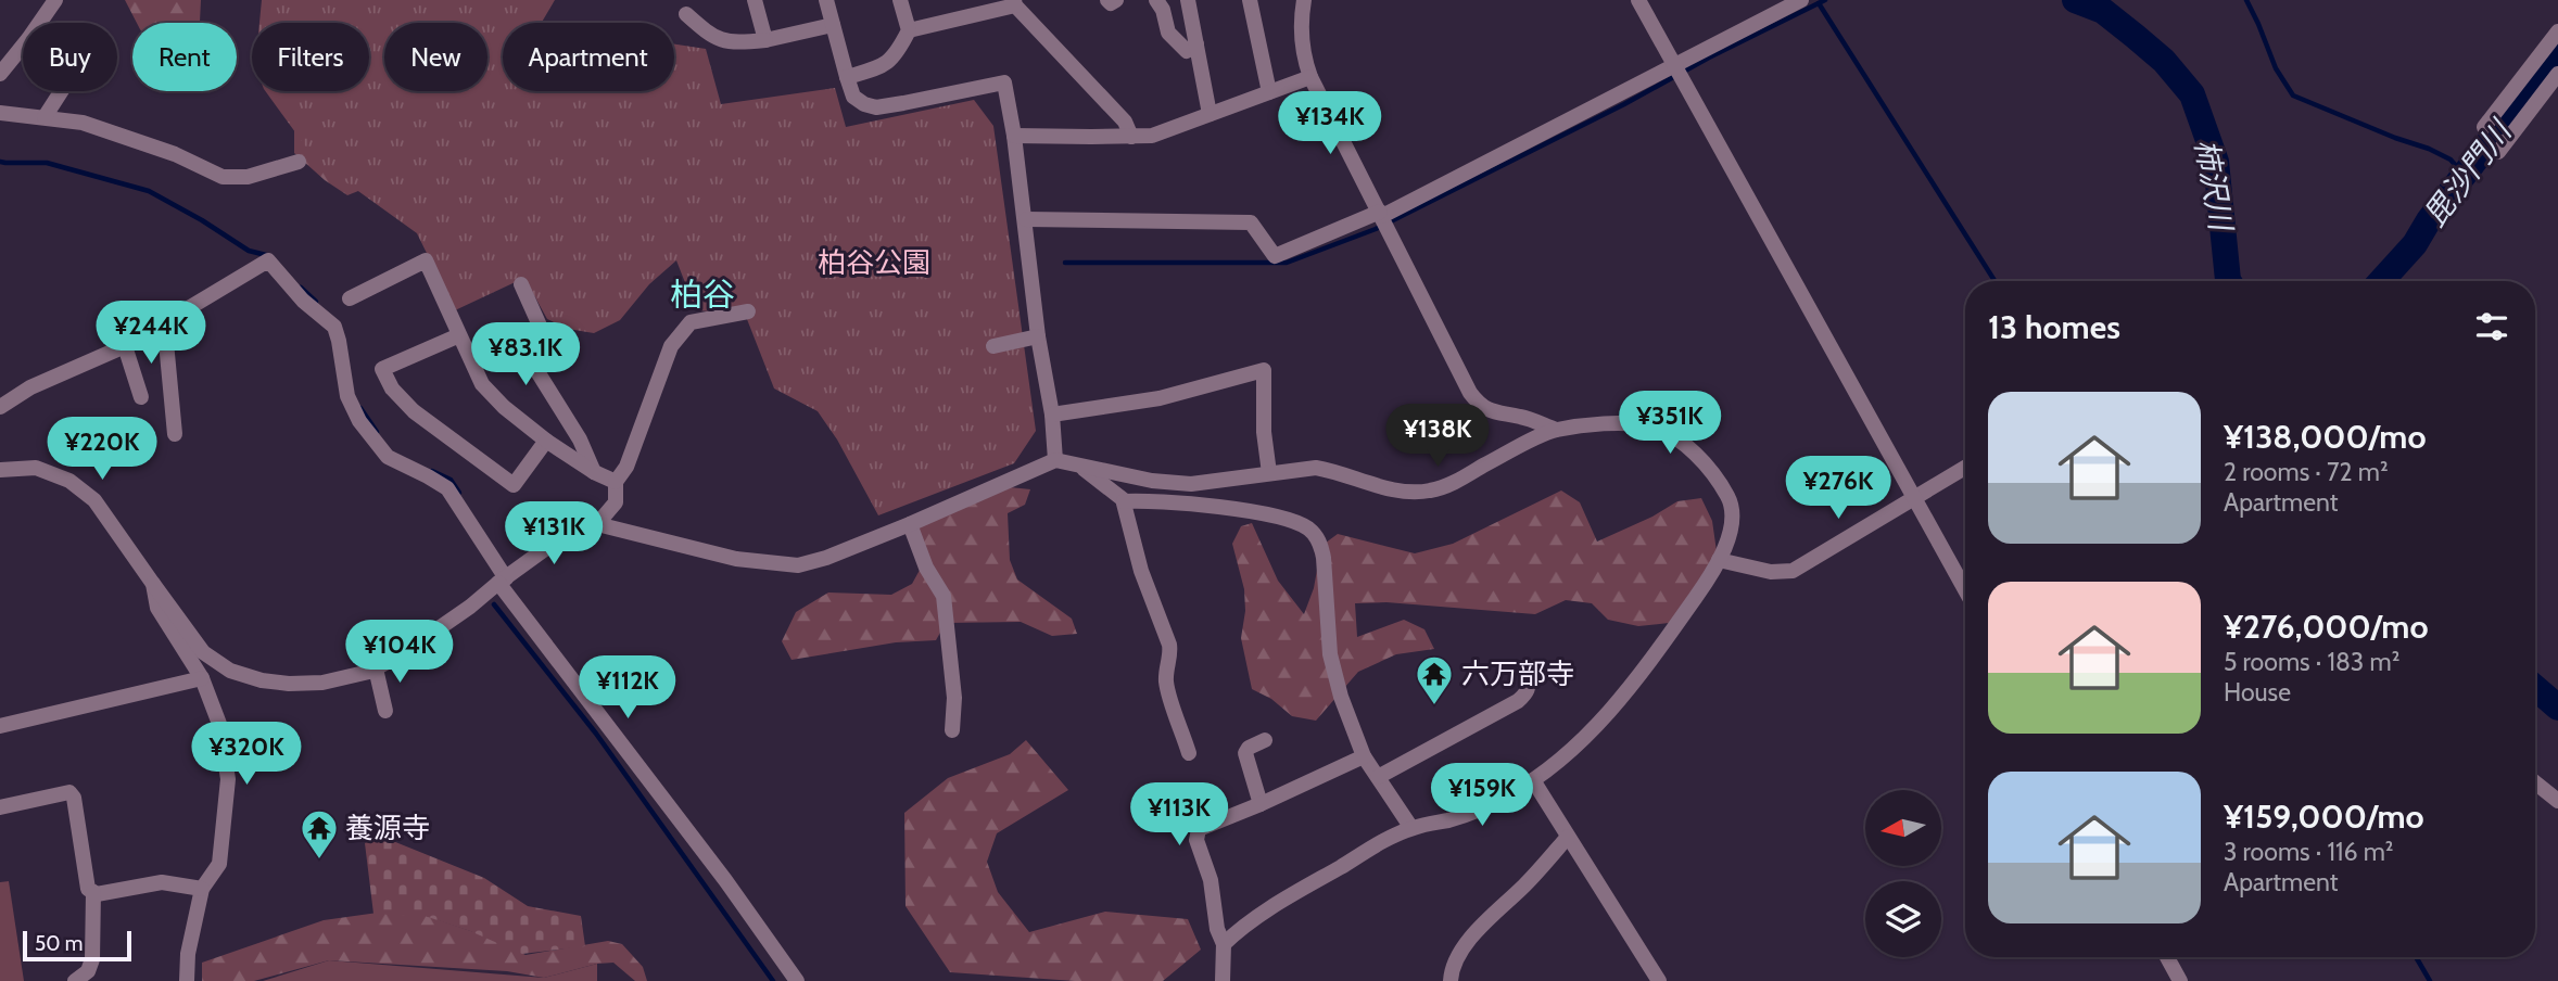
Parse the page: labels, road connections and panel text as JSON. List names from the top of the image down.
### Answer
{
  "districts": ["柏谷"],
  "water": ["毘沙門川", "柿沢川"],
  "parks": ["柏谷公園"],
  "places": {
    "temple": ["六万部寺", "養源寺"]
  },
  "scale_bar": "50 m",
  "north": "left",
  "page": {
    "chip": [
      "Buy",
      "Rent",
      "Filters",
      "New",
      "Apartment"
    ],
    "price": [
      "¥134K",
      "¥244K",
      "¥83.1K",
      "¥351K",
      "¥138K",
      "¥220K",
      "¥276K",
      "¥131K",
      "¥104K",
      "¥112K",
      "¥320K",
      "¥159K",
      "¥113K"
    ],
    "heading": "13 homes",
    "list": [
      {
        "name": "¥138,000/mo",
        "note": "2 rooms · 72 m² · Apartment"
      },
      {
        "name": "¥276,000/mo",
        "note": "5 rooms · 183 m² · House"
      },
      {
        "name": "¥159,000/mo",
        "note": "3 rooms · 116 m² · Apartment"
      }
    ],
    "scale": "50 m"
  }
}
